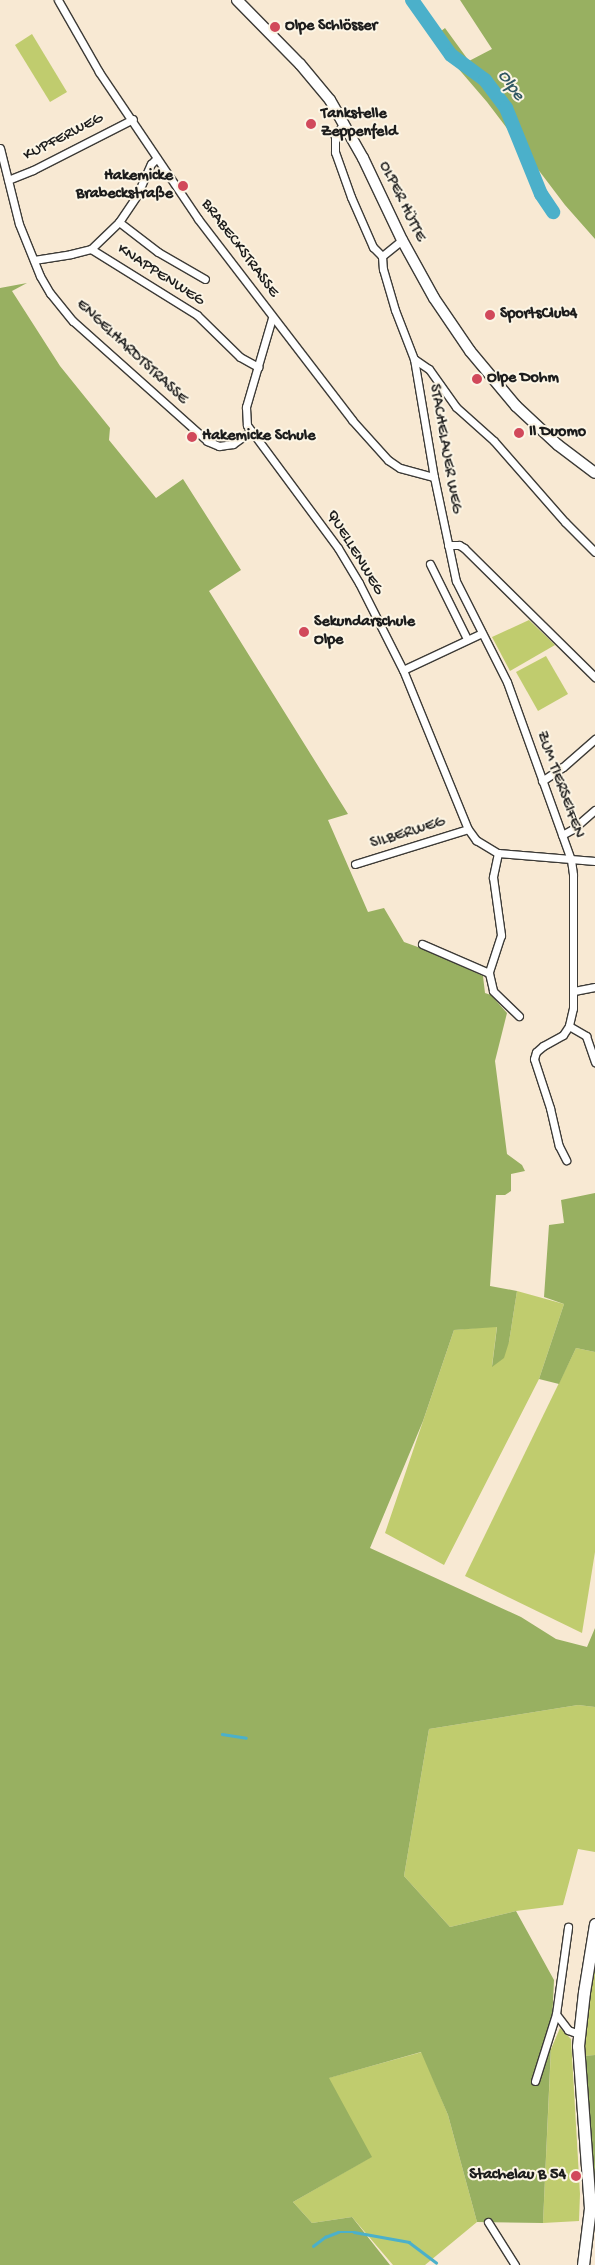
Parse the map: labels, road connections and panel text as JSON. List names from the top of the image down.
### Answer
{
  "streets": {
    "street": [
      "KUPFERWEG",
      "OLPER HÜTTE",
      "BRABECKSTRASSE",
      "KNAPPENWEG",
      "ENGELHARDTSTRASSE",
      "STACHELAUER WEG",
      "QUELLENWEG",
      "ZUM TIERSEIFEN",
      "SILBERWEG"
    ]
  },
  "crossings": [
    ["KUPFERWEG", "BRABECKSTRASSE"],
    ["KUPFERWEG", "ENGELHARDTSTRASSE"],
    ["BRABECKSTRASSE", "STACHELAUER WEG"],
    ["BRABECKSTRASSE", "QUELLENWEG"],
    ["KNAPPENWEG", "QUELLENWEG"],
    ["ENGELHARDTSTRASSE", "QUELLENWEG"],
    ["STACHELAUER WEG", "ZUM TIERSEIFEN"],
    ["QUELLENWEG", "SILBERWEG"]
  ],
  "water": ["Olpe"],
  "places": [
    "Olpe Schlösser",
    "Tankstelle Zeppenfeld",
    "Hakemicke Brabeckstraße",
    "SportsClub4",
    "Olpe Dohm",
    "Il Duomo",
    "Hakemicke Schule",
    "Sekundarschule Olpe",
    "Stachelau B 54"
  ]
}
